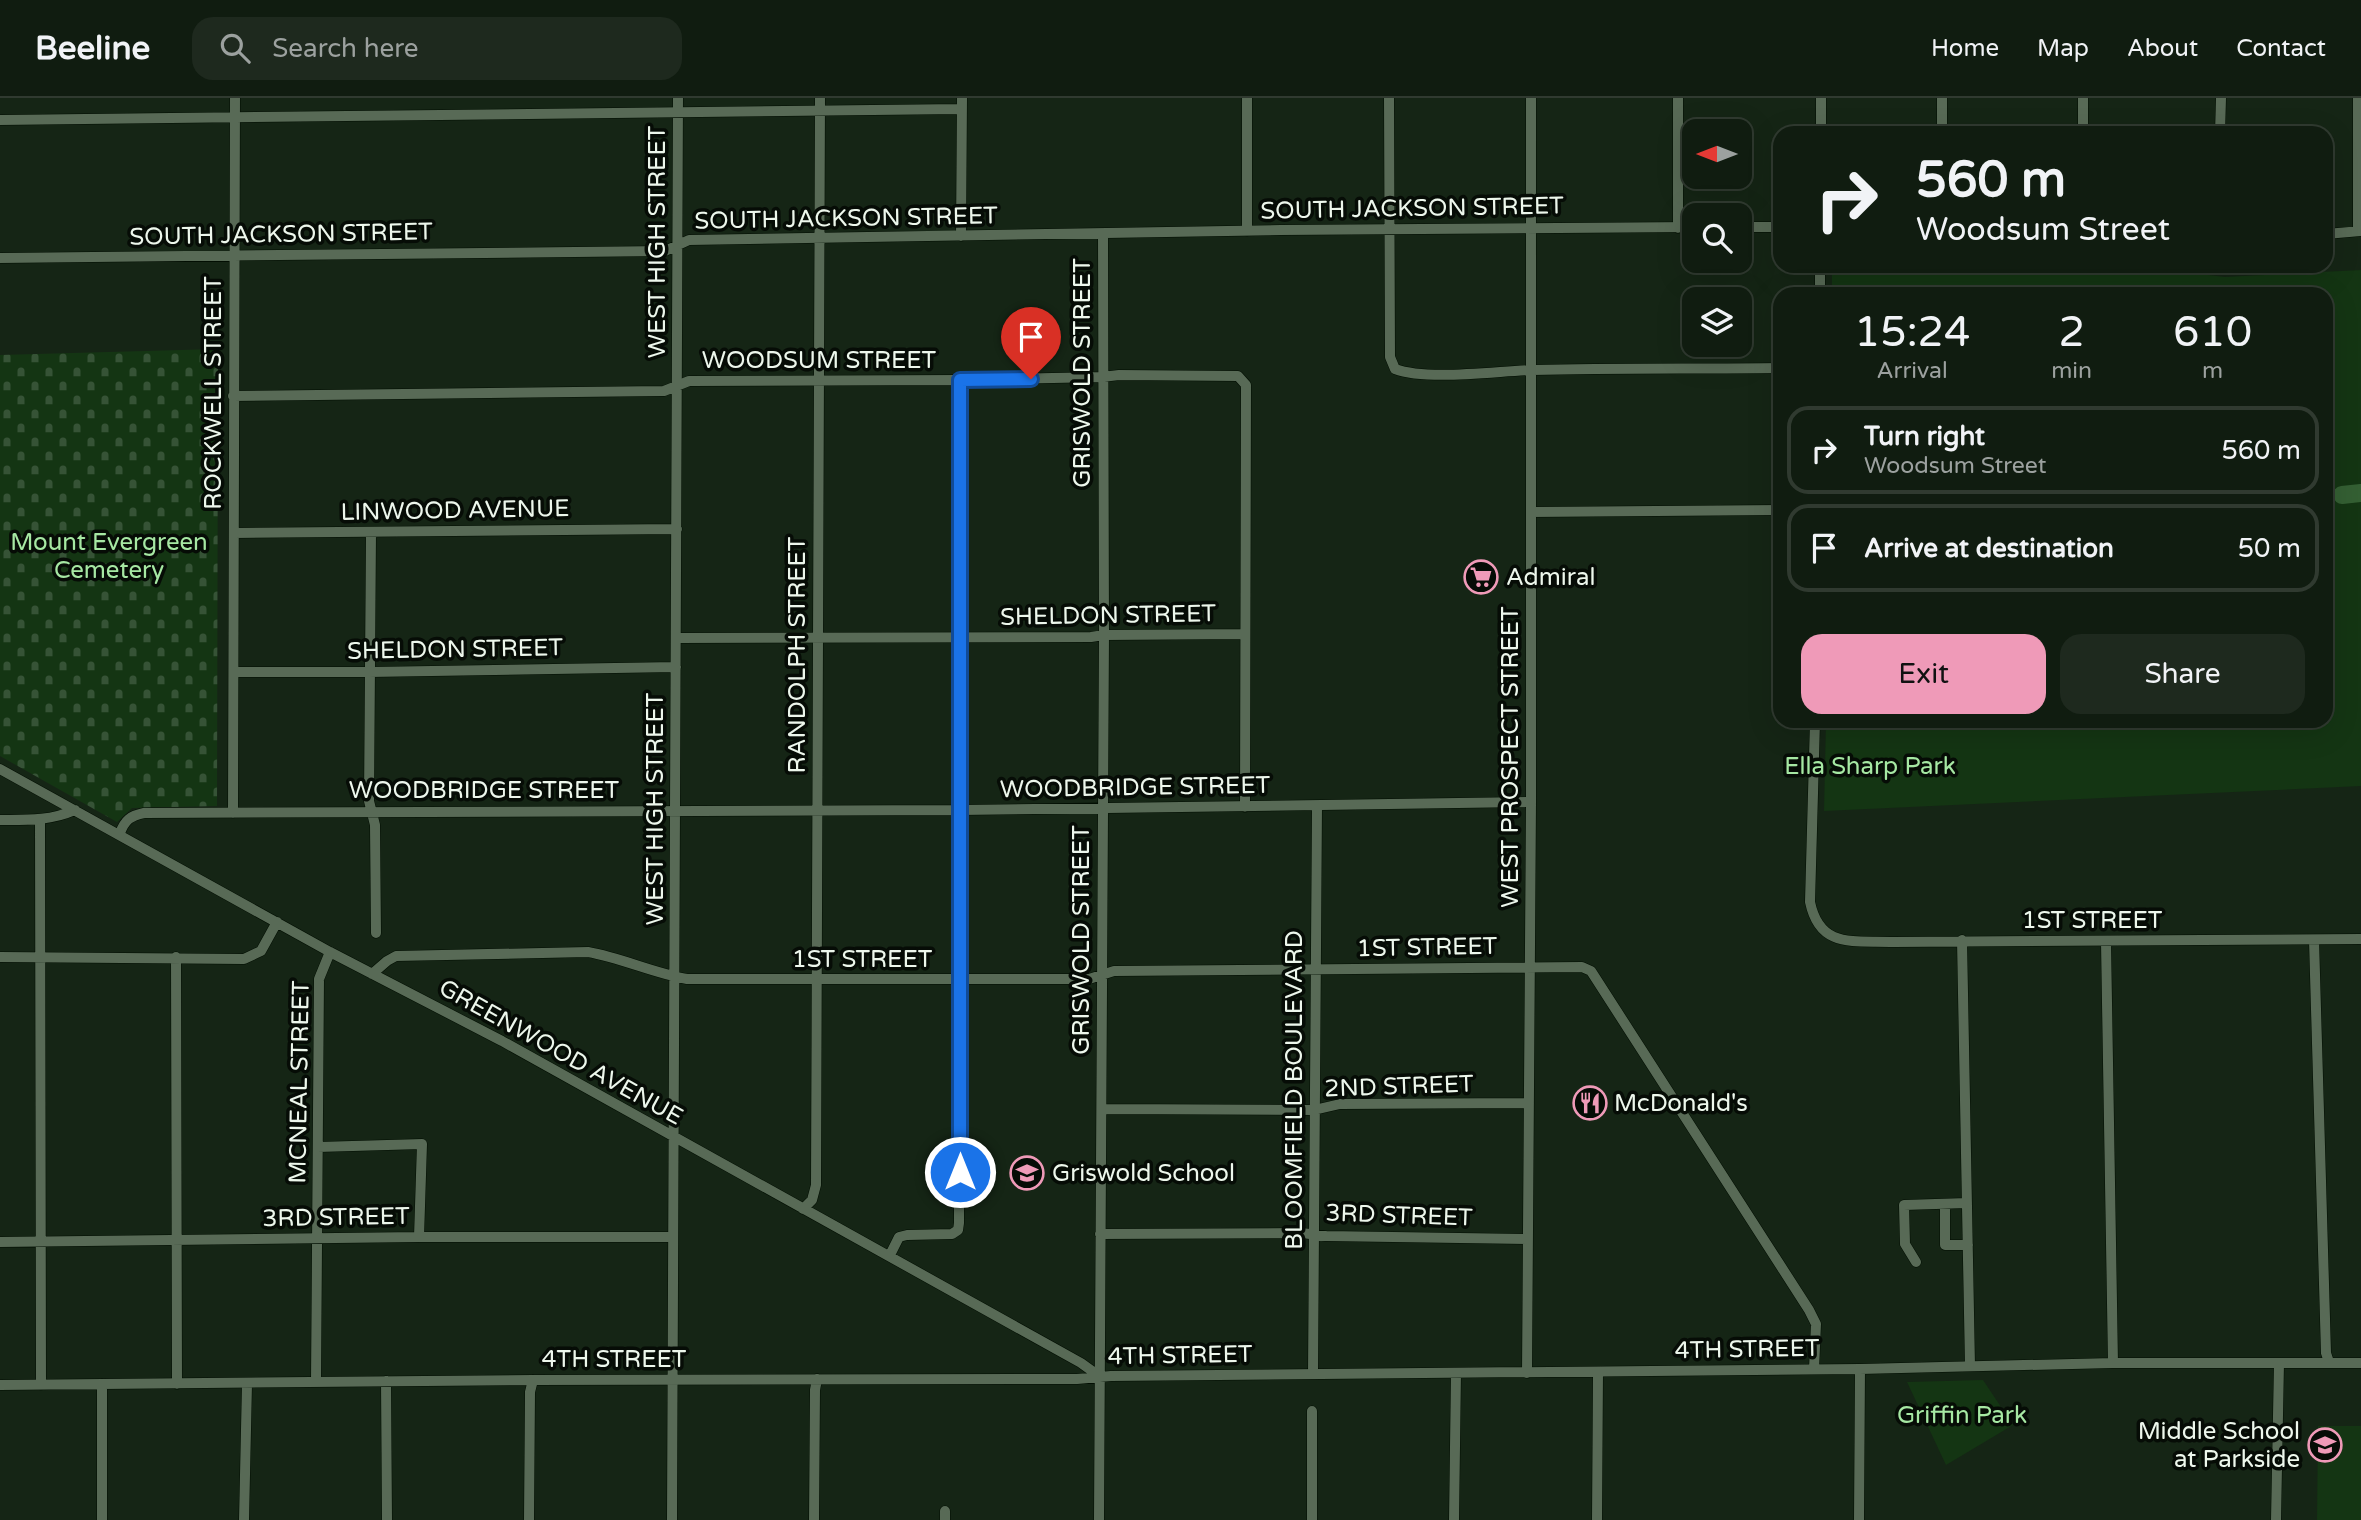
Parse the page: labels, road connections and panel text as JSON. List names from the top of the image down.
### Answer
{
  "streets": {
    "street": [
      "SOUTH JACKSON STREET",
      "WEST HIGH STREET",
      "WOODSUM STREET",
      "GRISWOLD STREET",
      "ROCKWELL STREET",
      "LINWOOD AVENUE",
      "SHELDON STREET",
      "RANDOLPH STREET",
      "WEST PROSPECT STREET",
      "WOODBRIDGE STREET",
      "1ST STREET",
      "GREENWOOD AVENUE",
      "MCNEAL STREET",
      "2ND STREET",
      "BLOOMFIELD BOULEVARD",
      "3RD STREET",
      "4TH STREET"
    ]
  },
  "crossings": [
    ["SOUTH JACKSON STREET", "WEST HIGH STREET"],
    ["SOUTH JACKSON STREET", "GRISWOLD STREET"],
    ["SOUTH JACKSON STREET", "ROCKWELL STREET"],
    ["SOUTH JACKSON STREET", "RANDOLPH STREET"],
    ["SOUTH JACKSON STREET", "WEST PROSPECT STREET"],
    ["WEST HIGH STREET", "WOODSUM STREET"],
    ["WEST HIGH STREET", "LINWOOD AVENUE"],
    ["WEST HIGH STREET", "SHELDON STREET"],
    ["WEST HIGH STREET", "WOODBRIDGE STREET"],
    ["WEST HIGH STREET", "1ST STREET"],
    ["WEST HIGH STREET", "GREENWOOD AVENUE"],
    ["WEST HIGH STREET", "3RD STREET"],
    ["WEST HIGH STREET", "4TH STREET"],
    ["WOODSUM STREET", "GRISWOLD STREET"],
    ["WOODSUM STREET", "ROCKWELL STREET"],
    ["WOODSUM STREET", "SHELDON STREET"],
    ["WOODSUM STREET", "RANDOLPH STREET"],
    ["GRISWOLD STREET", "SHELDON STREET"],
    ["GRISWOLD STREET", "WOODBRIDGE STREET"],
    ["GRISWOLD STREET", "1ST STREET"],
    ["GRISWOLD STREET", "GREENWOOD AVENUE"],
    ["GRISWOLD STREET", "2ND STREET"],
    ["GRISWOLD STREET", "3RD STREET"],
    ["GRISWOLD STREET", "4TH STREET"],
    ["ROCKWELL STREET", "LINWOOD AVENUE"],
    ["ROCKWELL STREET", "SHELDON STREET"],
    ["ROCKWELL STREET", "WOODBRIDGE STREET"],
    ["SHELDON STREET", "RANDOLPH STREET"],
    ["RANDOLPH STREET", "WOODBRIDGE STREET"],
    ["RANDOLPH STREET", "1ST STREET"],
    ["RANDOLPH STREET", "GREENWOOD AVENUE"],
    ["WEST PROSPECT STREET", "WOODBRIDGE STREET"],
    ["WEST PROSPECT STREET", "1ST STREET"],
    ["WEST PROSPECT STREET", "2ND STREET"],
    ["WEST PROSPECT STREET", "3RD STREET"],
    ["WEST PROSPECT STREET", "4TH STREET"],
    ["WOODBRIDGE STREET", "GREENWOOD AVENUE"],
    ["WOODBRIDGE STREET", "BLOOMFIELD BOULEVARD"],
    ["1ST STREET", "GREENWOOD AVENUE"],
    ["1ST STREET", "BLOOMFIELD BOULEVARD"],
    ["1ST STREET", "4TH STREET"],
    ["GREENWOOD AVENUE", "MCNEAL STREET"],
    ["GREENWOOD AVENUE", "4TH STREET"],
    ["MCNEAL STREET", "3RD STREET"],
    ["MCNEAL STREET", "4TH STREET"],
    ["2ND STREET", "BLOOMFIELD BOULEVARD"],
    ["BLOOMFIELD BOULEVARD", "3RD STREET"],
    ["BLOOMFIELD BOULEVARD", "4TH STREET"]
  ],
  "parks": ["Mount Evergreen Cemetery", "Ella Sharp Park", "Griffin Park"],
  "places": {
    "supermarket": ["Admiral"],
    "restaurant": ["McDonald's"],
    "school or university": ["Griswold School", "Middle School at Parkside"]
  },
  "north": "left",
  "page": {
    "header": "Beeline",
    "search": "Search here",
    "nav": [
      "Home",
      "Map",
      "About",
      "Contact"
    ],
    "turn": ["560 m", "Woodsum Street"],
    "eta": [
      "15:24",
      "Arrival",
      "2",
      "min",
      "610",
      "m"
    ],
    "list": [
      {
        "name": "Turn right",
        "note": "Woodsum Street",
        "value": "560 m"
      },
      {
        "name": "Arrive at destination",
        "value": "50 m"
      }
    ],
    "buttons": ["Exit", "Share"]
  }
}
